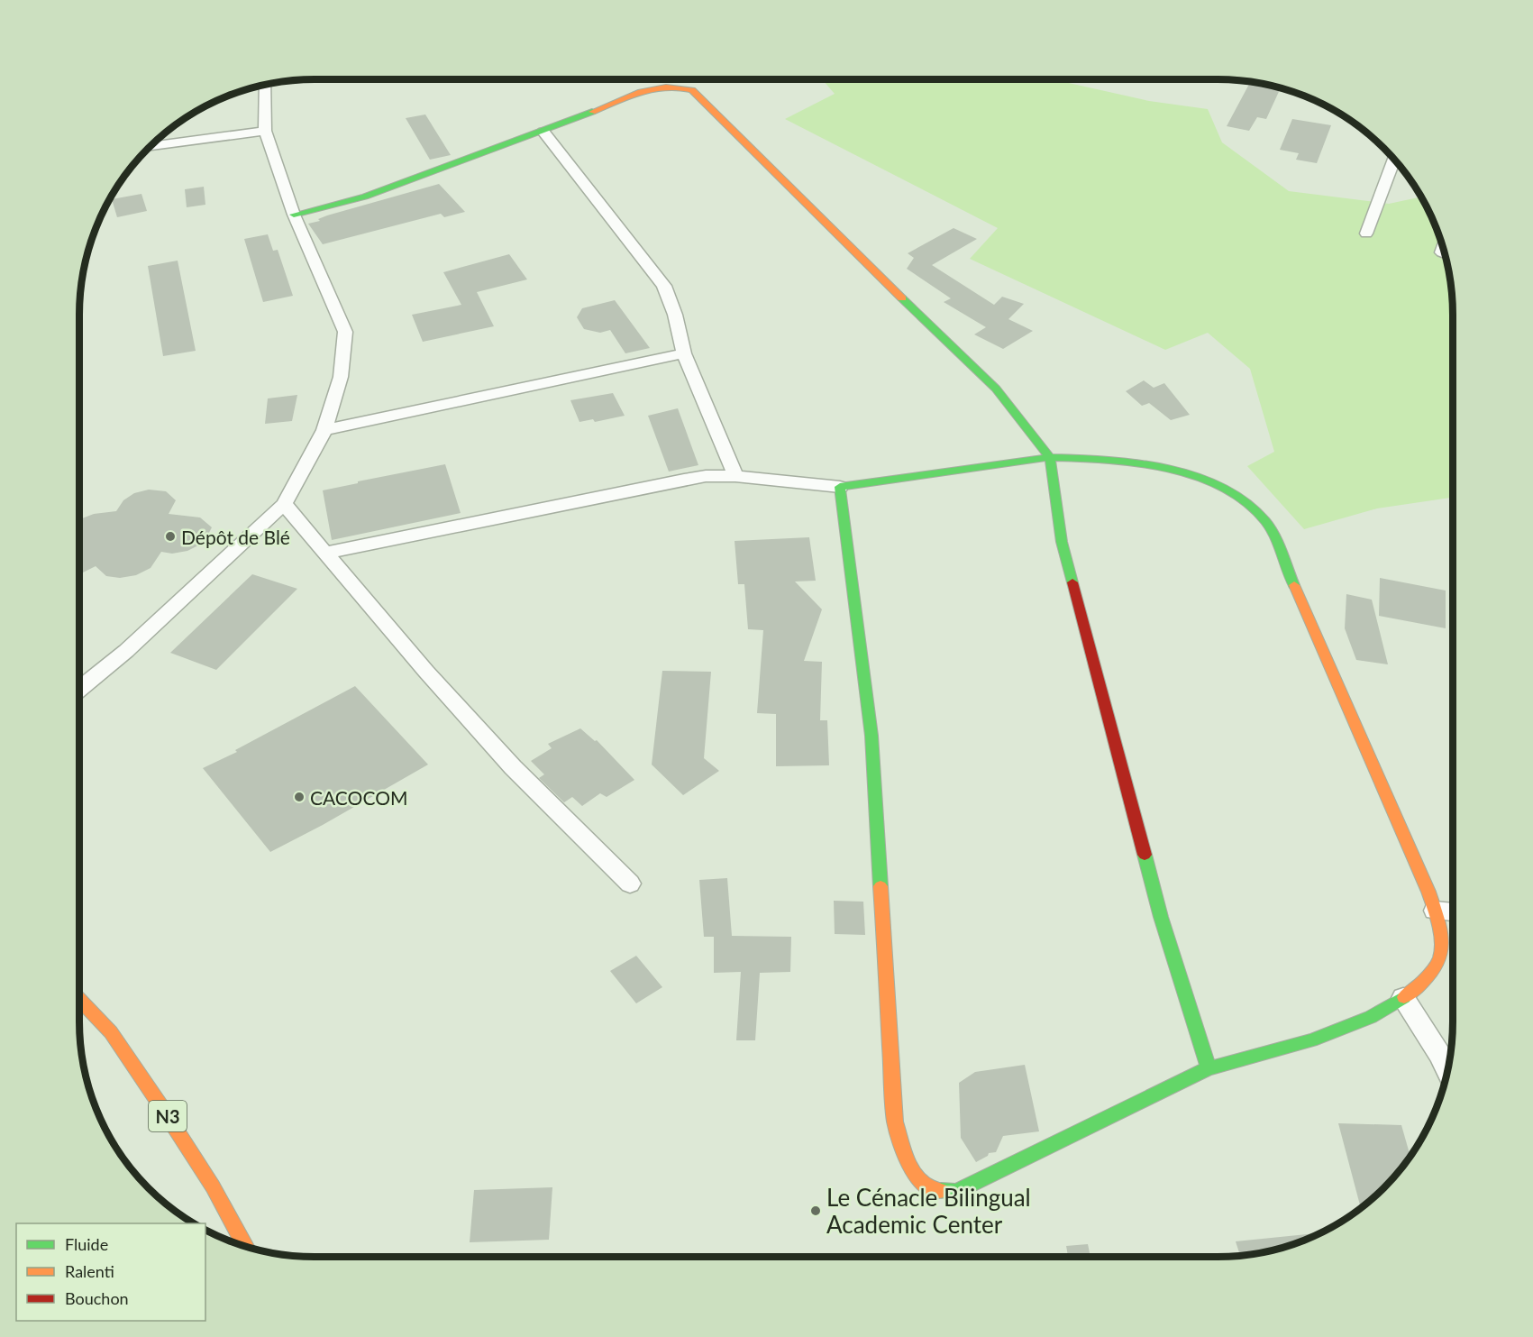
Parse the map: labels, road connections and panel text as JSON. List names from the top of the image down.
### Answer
{
  "streets": {
    "main road": ["N3"]
  },
  "places": ["Dépôt de Blé", "CACOCOM", "Le Cénacle Bilingual Academic Center"],
  "legend": ["Fluide", "Ralenti", "Bouchon"]
}
